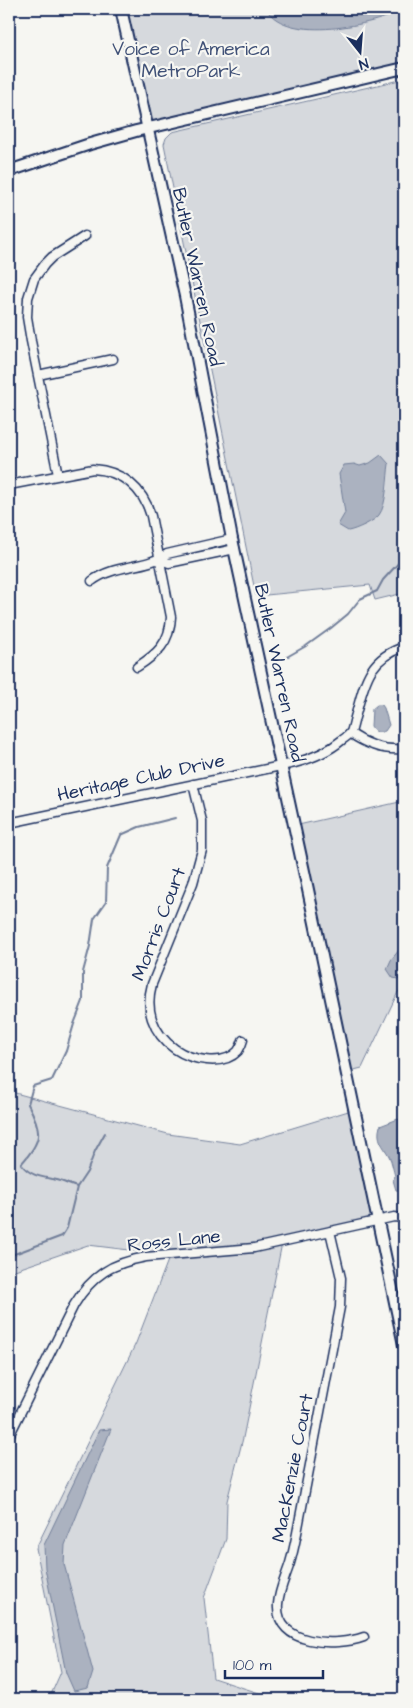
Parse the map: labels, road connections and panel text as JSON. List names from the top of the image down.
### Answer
{
  "streets": {
    "main road": ["Butler Warren Road"],
    "street": [
      "Heritage Club Drive",
      "Morris Court",
      "Ross Lane",
      "MacKenzie Court"
    ]
  },
  "crossings": [
    ["Butler Warren Road", "Heritage Club Drive"],
    ["Butler Warren Road", "Ross Lane"],
    ["Heritage Club Drive", "Morris Court"],
    ["Ross Lane", "MacKenzie Court"]
  ],
  "parks": ["Voice of America MetroPark"],
  "scale_bar": "100 m",
  "north": "bottom"
}
